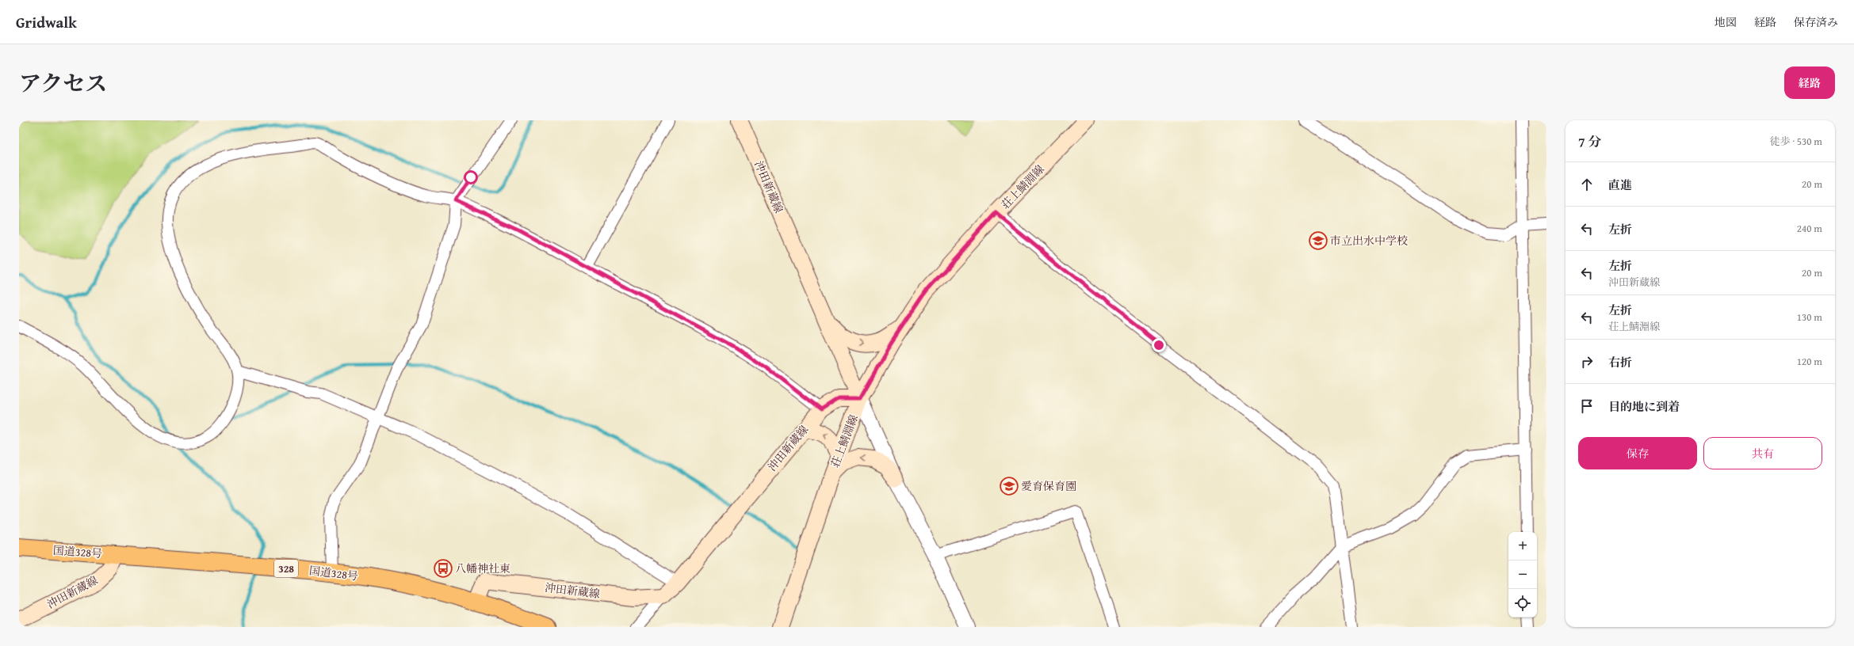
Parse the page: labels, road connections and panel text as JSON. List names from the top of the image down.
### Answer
{
  "streets": {
    "highway": ["国道328号", "328"],
    "main road": ["沖田新蔵線", "荘上鯖淵線"]
  },
  "crossings": [
    ["沖田新蔵線", "荘上鯖淵線"],
    ["沖田新蔵線", "国道328号"]
  ],
  "places": {
    "school or university": ["市立出水中学校", "愛育保育園"],
    "bus stop": ["八幡神社東"]
  },
  "page": {
    "header": "Gridwalk",
    "nav": ["地図", "経路", "保存済み"],
    "title": "アクセス",
    "buttons": [
      "経路",
      ["保存", "共有"]
    ],
    "heading": ["7 分", "徒歩 · 530 m"],
    "list": [
      ["直進", "20 m"],
      ["左折", "240 m"],
      ["左折", "沖田新蔵線", "20 m"],
      ["左折", "荘上鯖淵線", "130 m"],
      ["右折", "120 m"],
      "目的地に到着"
    ],
    "map_buttons": ["+", "−"]
  }
}
